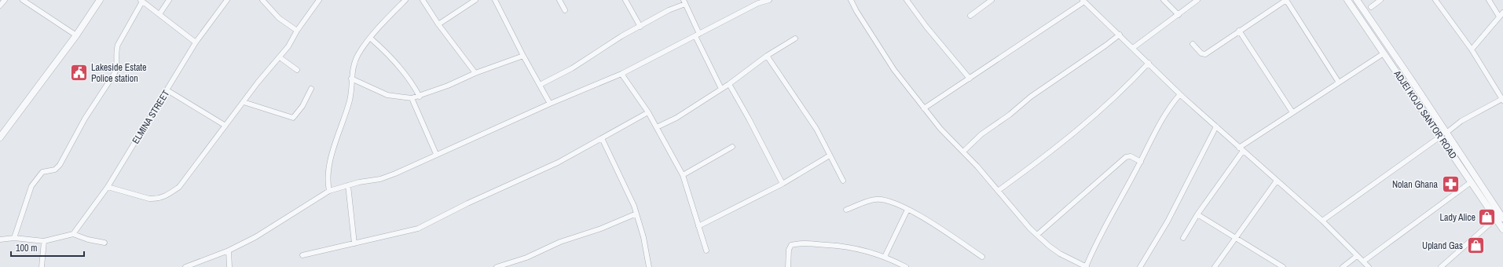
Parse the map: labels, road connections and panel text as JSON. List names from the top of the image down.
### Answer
{
  "streets": {
    "street": ["ADJEI KOJO SANTOR ROAD", "ELMINA STREET"]
  },
  "places": {
    "public building": ["Lakeside Estate Police station"],
    "pharmacy": ["Nolan Ghana"],
    "shop": ["Lady Alice", "Upland Gas"]
  },
  "scale_bar": "100 m"
}
